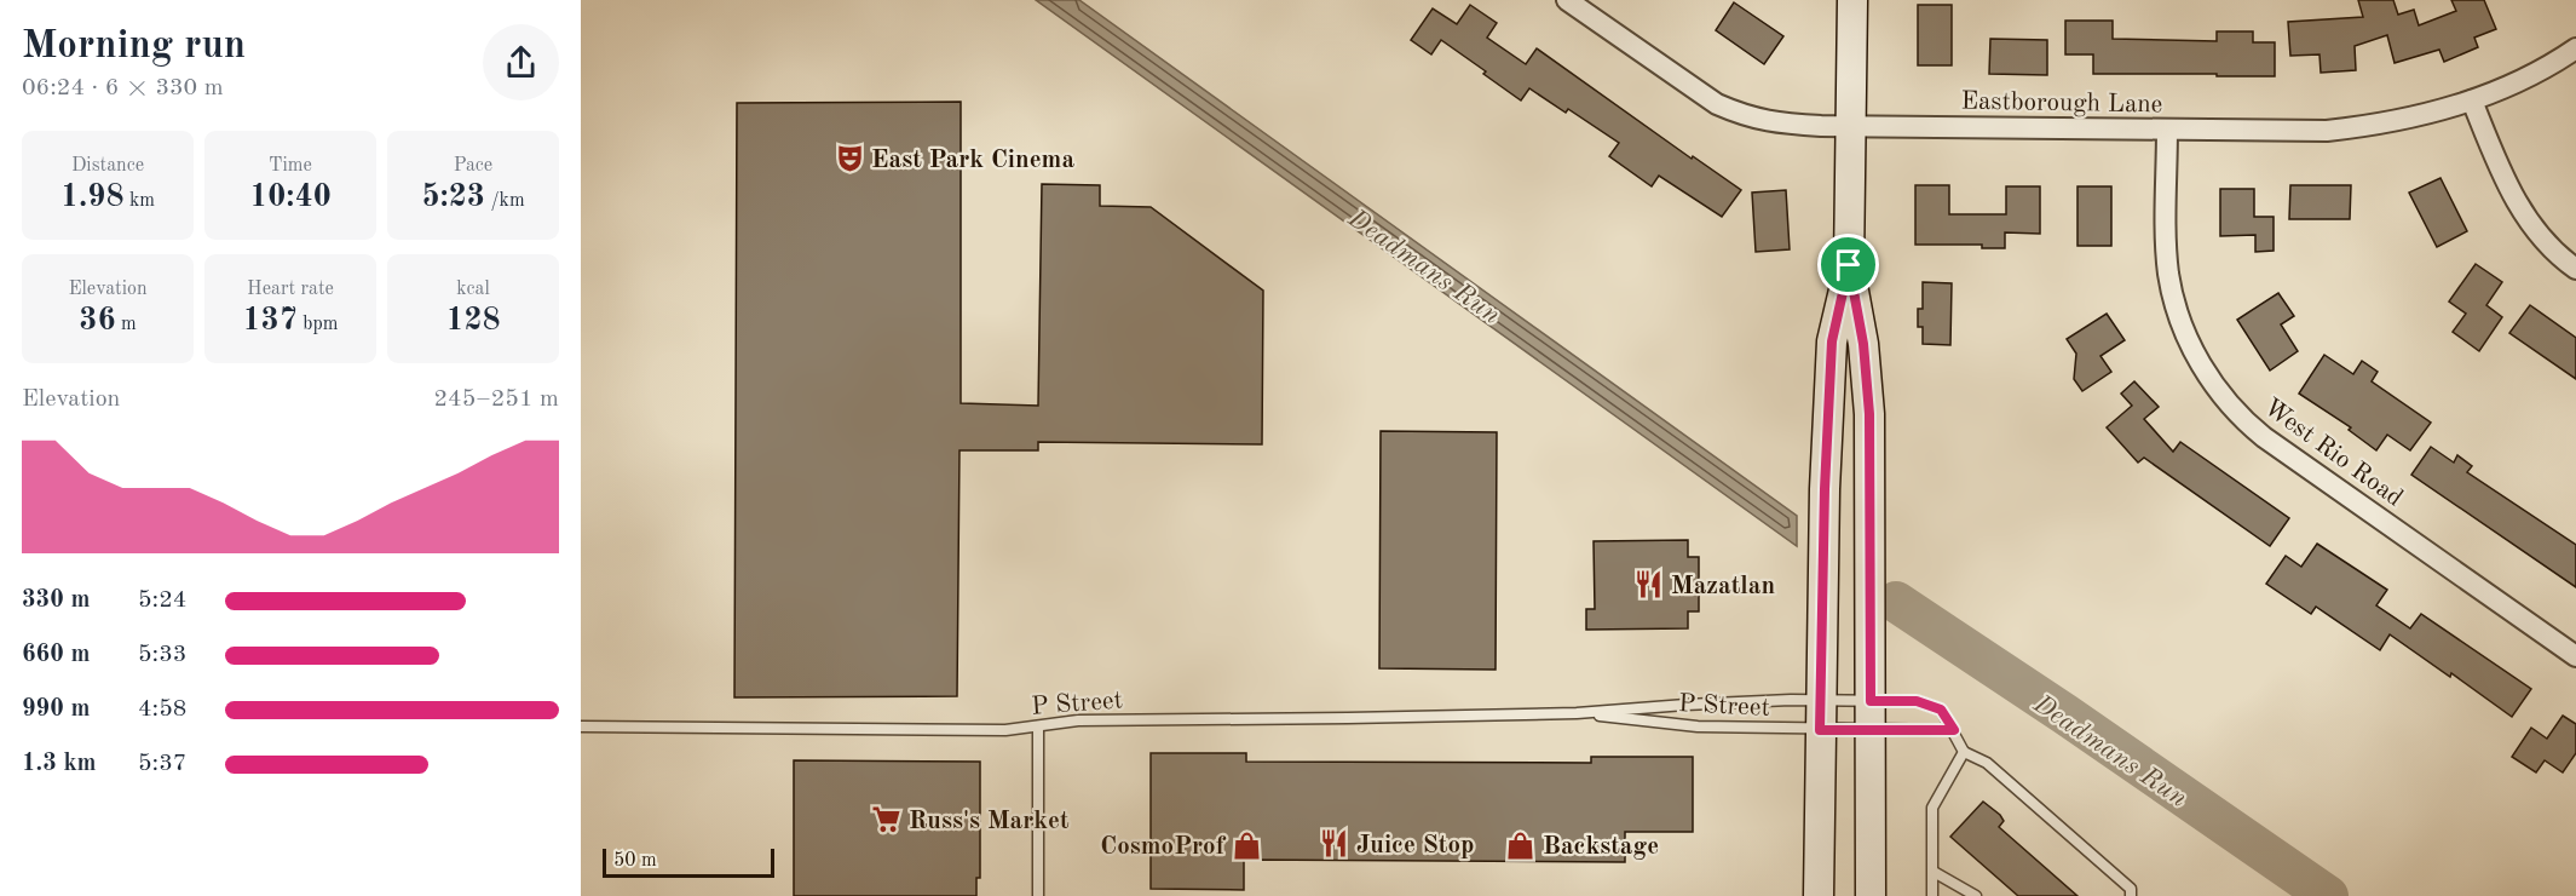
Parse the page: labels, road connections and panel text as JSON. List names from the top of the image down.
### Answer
{
  "streets": {
    "street": ["Eastborough Lane", "West Rio Road"],
    "lane": ["P Street"]
  },
  "crossings": [
    ["Eastborough Lane", "West Rio Road"]
  ],
  "water": ["Deadmans Run"],
  "places": {
    "theatre": ["East Park Cinema"],
    "restaurant": ["Mazatlan", "Juice Stop"],
    "supermarket": ["Russ's Market"],
    "shop": ["CosmoProf", "Backstage"]
  },
  "scale_bar": "50 m",
  "page": {
    "heading": ["Morning run", "06:24 · 6 × 330 m"],
    "stats": [
      ["Distance", "1.98 km"],
      ["Time", "10:40"],
      ["Pace", "5:23 /km"],
      ["Elevation", "36 m"],
      ["Heart rate", "137 bpm"],
      ["kcal", "128"]
    ],
    "chart": ["Elevation", "245–251 m"],
    "list": [
      {
        "name": "330 m",
        "note": "5:24"
      },
      {
        "name": "660 m",
        "note": "5:33"
      },
      {
        "name": "990 m",
        "note": "4:58"
      },
      {
        "name": "1.3 km",
        "note": "5:37"
      }
    ],
    "scale": "50 m"
  }
}
